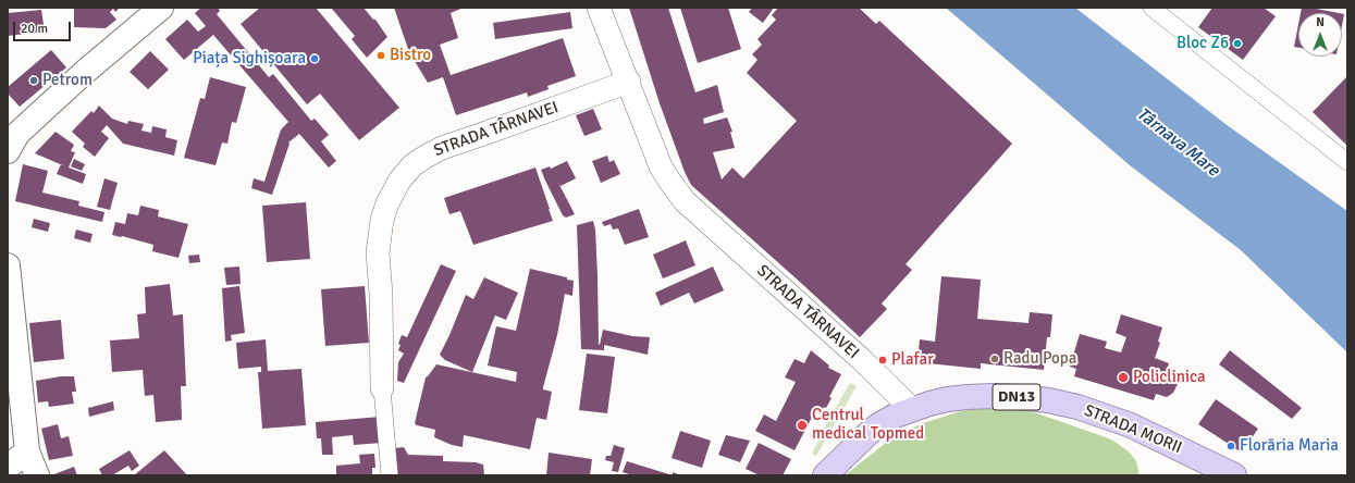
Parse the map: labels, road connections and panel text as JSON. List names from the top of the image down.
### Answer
{
  "streets": {
    "highway": ["DN13", "STRADA MORII"],
    "street": ["STRADA TÂRNAVEI"]
  },
  "crossings": [
    ["STRADA TÂRNAVEI", "STRADA MORII"]
  ],
  "water": ["Târnava Mare"],
  "places": [
    "Bloc Z6",
    "Bistro",
    "Piața Sighișoara",
    "Petrom",
    "Radu Popa",
    "Plafar",
    "Policlinica",
    "Centrul medical Topmed",
    "Florăria Maria"
  ],
  "scale_bar": "20 m",
  "north": "top"
}
